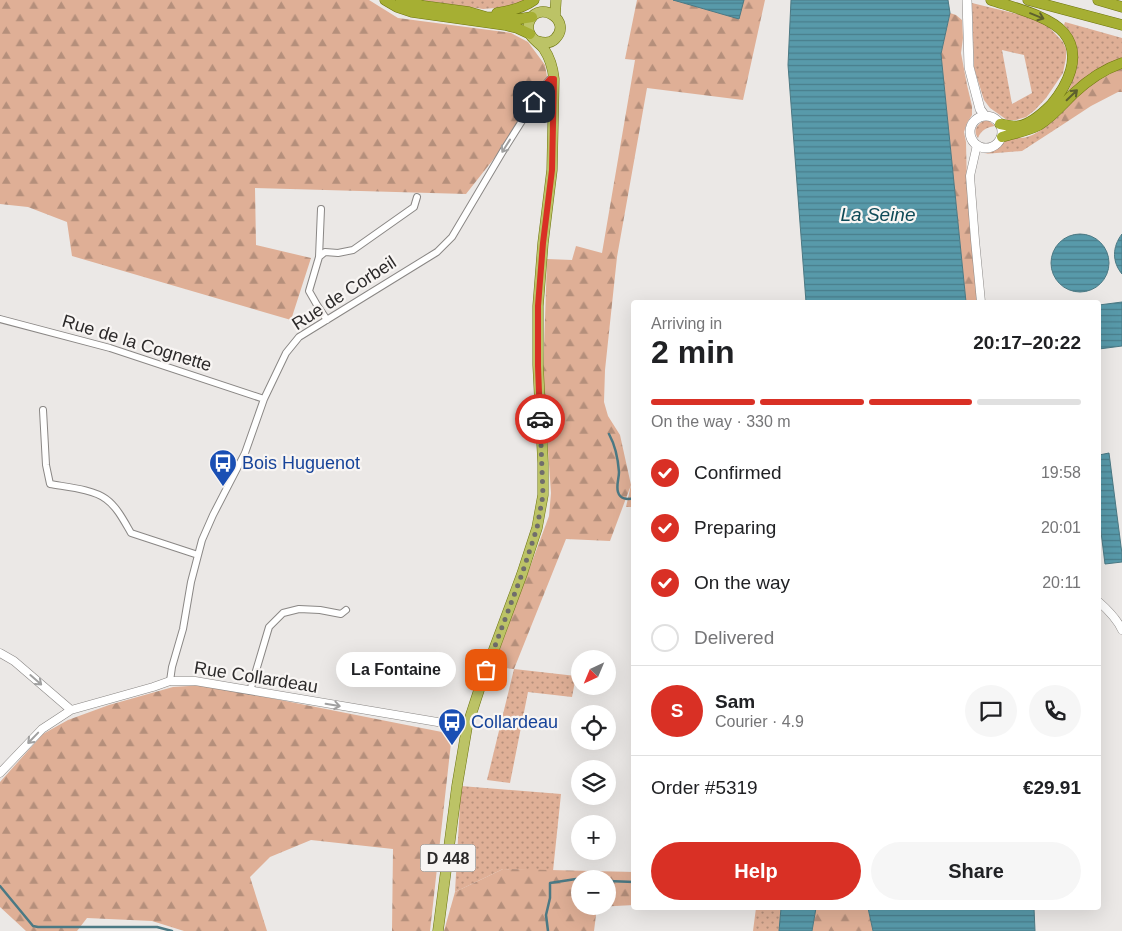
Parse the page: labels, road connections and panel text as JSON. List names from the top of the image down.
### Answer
{
  "streets": {
    "main road": ["D 448"],
    "street": ["Rue de Corbeil", "Rue de la Cognette", "Rue Collardeau"]
  },
  "crossings": [
    ["Rue de Corbeil", "Rue de la Cognette"],
    ["Rue de Corbeil", "Rue Collardeau"],
    ["Rue de Corbeil", "D 448"],
    ["Rue Collardeau", "D 448"]
  ],
  "water": ["La Seine"],
  "places": {
    "bus stop": ["Bois Huguenot", "Collardeau"],
    "other": ["La Fontaine"]
  },
  "north": "bottom left",
  "page": {
    "heading": ["2 min", "Arriving in", "20:17–20:22"],
    "panel": [
      "Sam",
      "Courier · 4.9",
      "Order #5319",
      "€29.91"
    ],
    "bar": "On the way · 330 m",
    "list": [
      ["Confirmed", "19:58"],
      ["Preparing", "20:01"],
      ["On the way", "20:11"],
      "Delivered"
    ],
    "map_buttons": ["+", "−"],
    "bubble": "La Fontaine",
    "round": "S",
    "buttons": ["Help", "Share"]
  }
}
